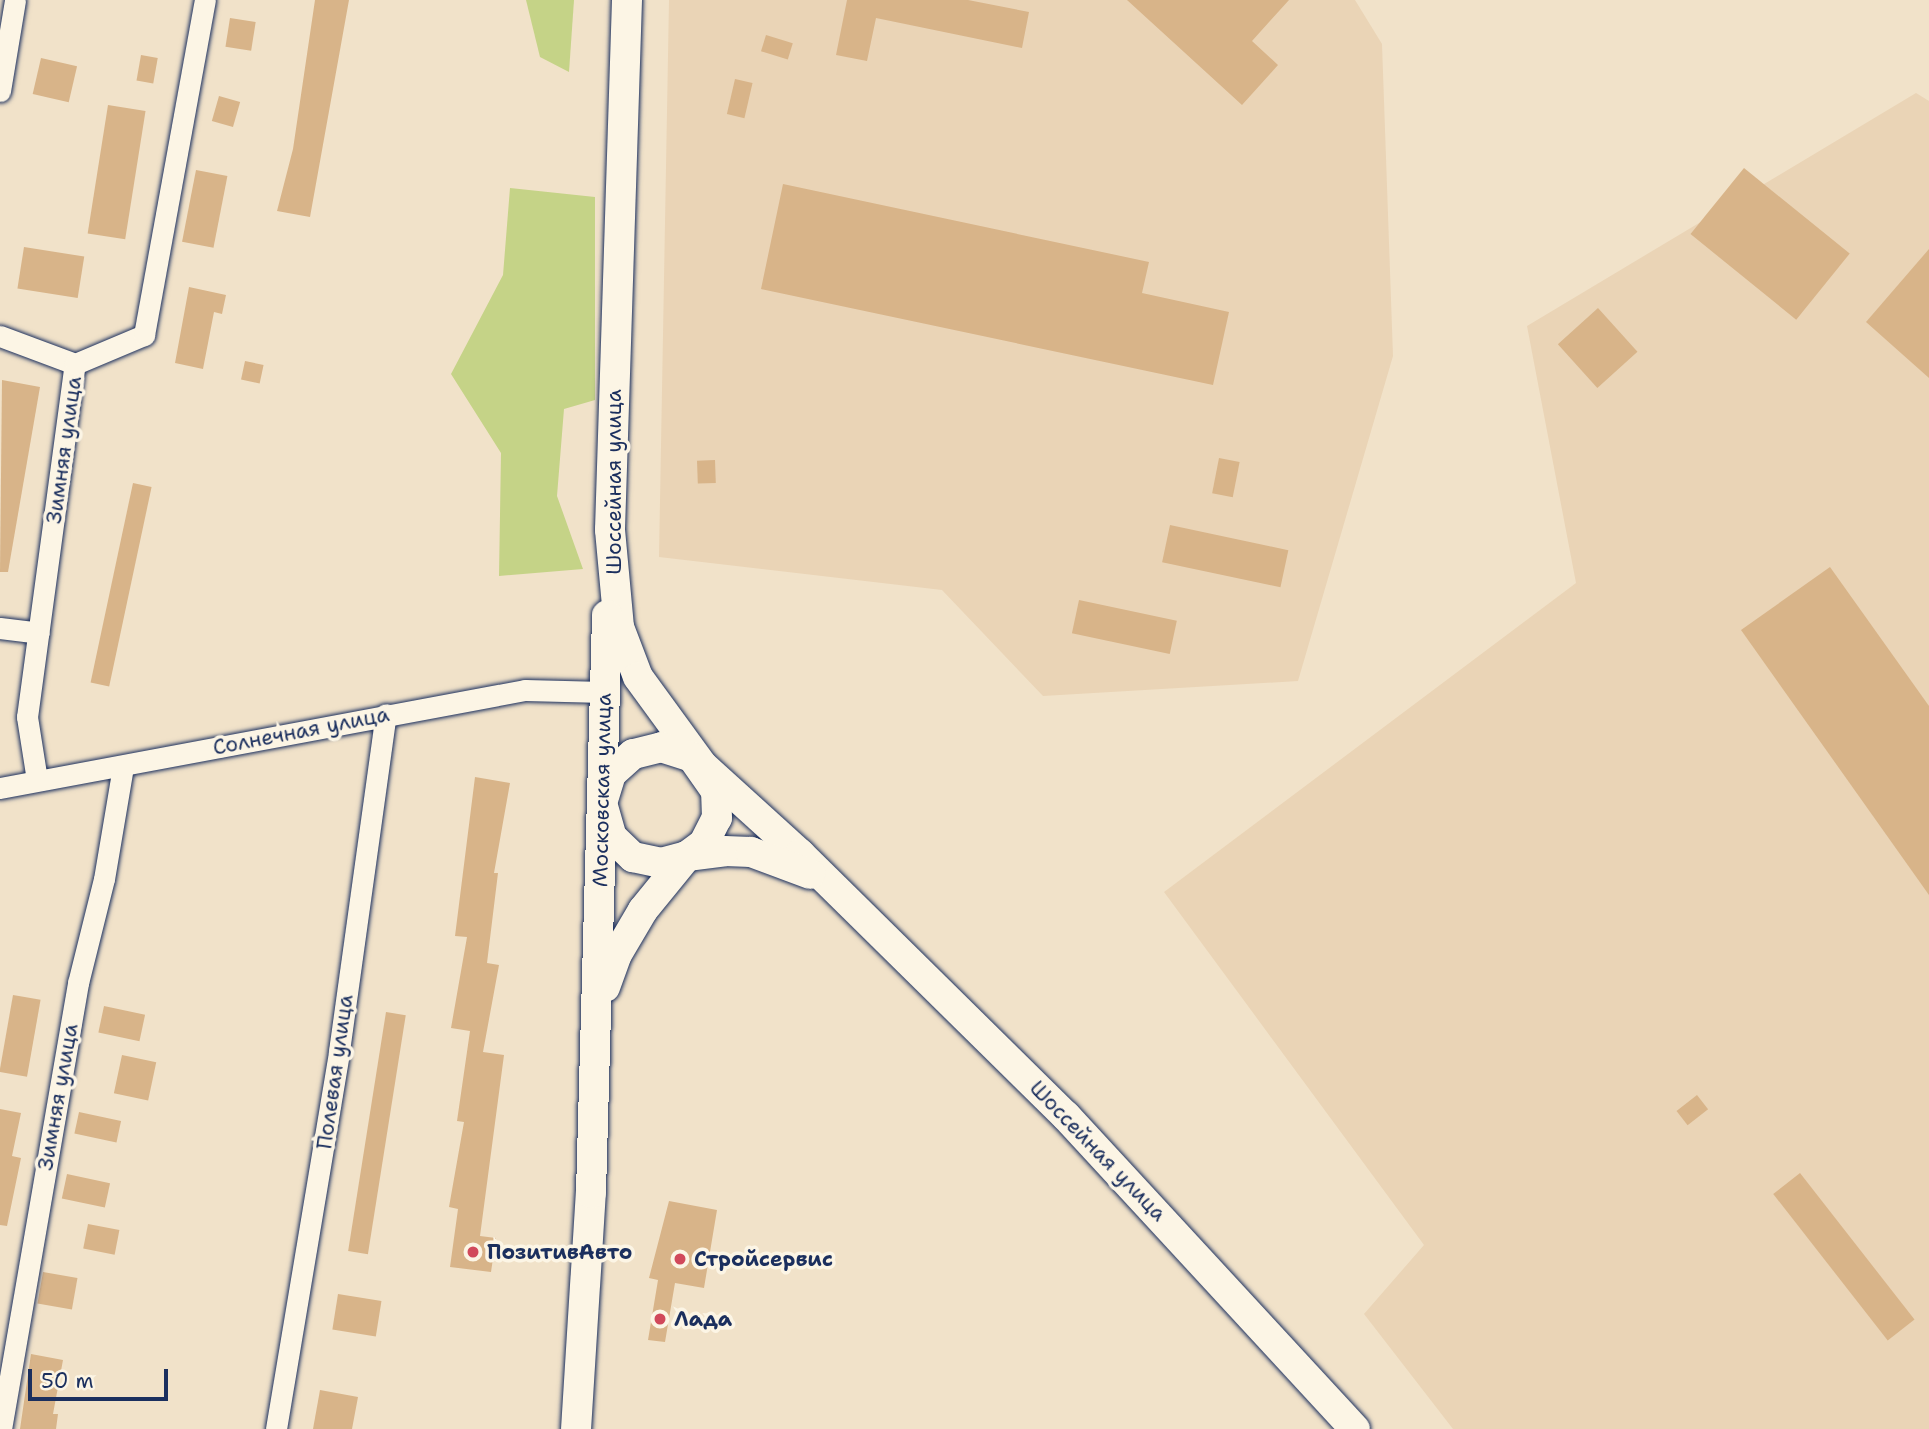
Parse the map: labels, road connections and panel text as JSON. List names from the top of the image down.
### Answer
{
  "streets": {
    "main road": ["Шоссейная улица", "Московская улица"],
    "street": ["Зимняя улица", "Солнечная улица", "Полевая улица"]
  },
  "crossings": [
    ["Зимняя улица", "Солнечная улица"],
    ["Шоссейная улица", "Московская улица"],
    ["Солнечная улица", "Московская улица"],
    ["Солнечная улица", "Полевая улица"]
  ],
  "places": ["ПозитивАвто", "Стройсервис", "Лада"],
  "scale_bar": "50 m"
}
